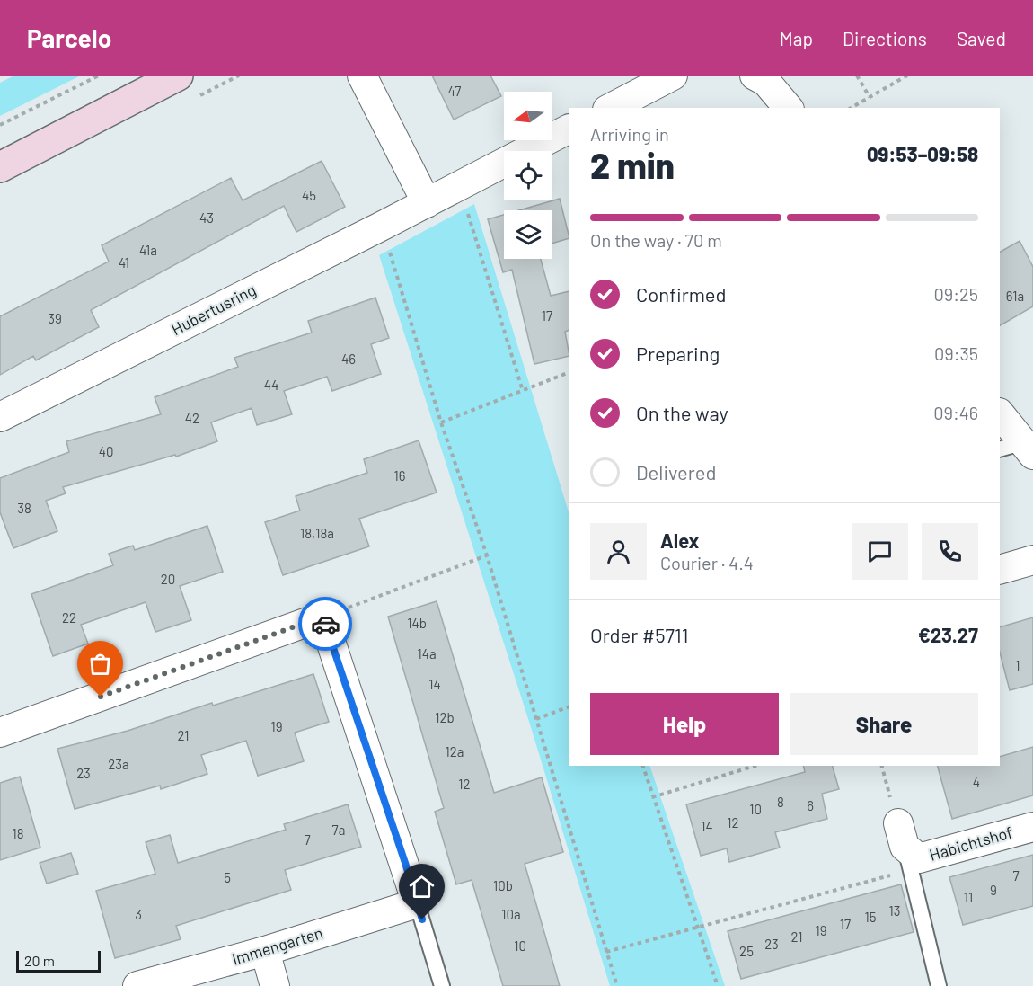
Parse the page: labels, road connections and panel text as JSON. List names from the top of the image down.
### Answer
{
  "streets": {
    "street": ["Hubertusring", "Habichtshof", "Immengarten"]
  },
  "house_numbers": [
    "47",
    "45",
    "43",
    "41a",
    "41",
    "61a",
    "17",
    "39",
    "46",
    "44",
    "42",
    "40",
    "16",
    "38",
    "18,18a",
    "20",
    "22",
    "14b",
    "14a",
    "1",
    "14",
    "12b",
    "19",
    "21",
    "12a",
    "23a",
    "23",
    "4",
    "12",
    "8",
    "6",
    "10",
    "12",
    "14",
    "7a",
    "18",
    "7",
    "7",
    "5",
    "10b",
    "9",
    "11",
    "13",
    "3",
    "10a",
    "15",
    "17",
    "19",
    "21",
    "23",
    "10",
    "25"
  ],
  "scale_bar": "20 m",
  "north": "left",
  "page": {
    "header": "Parcelo",
    "nav": ["Map", "Directions", "Saved"],
    "heading": ["2 min", "Arriving in", "09:53–09:58"],
    "panel": [
      "Alex",
      "Courier · 4.4",
      "Order #5711",
      "€23.27"
    ],
    "bar": "On the way · 70 m",
    "list": [
      ["Confirmed", "09:25"],
      ["Preparing", "09:35"],
      ["On the way", "09:46"],
      "Delivered"
    ],
    "buttons": ["Help", "Share"],
    "scale": "20 m"
  }
}
